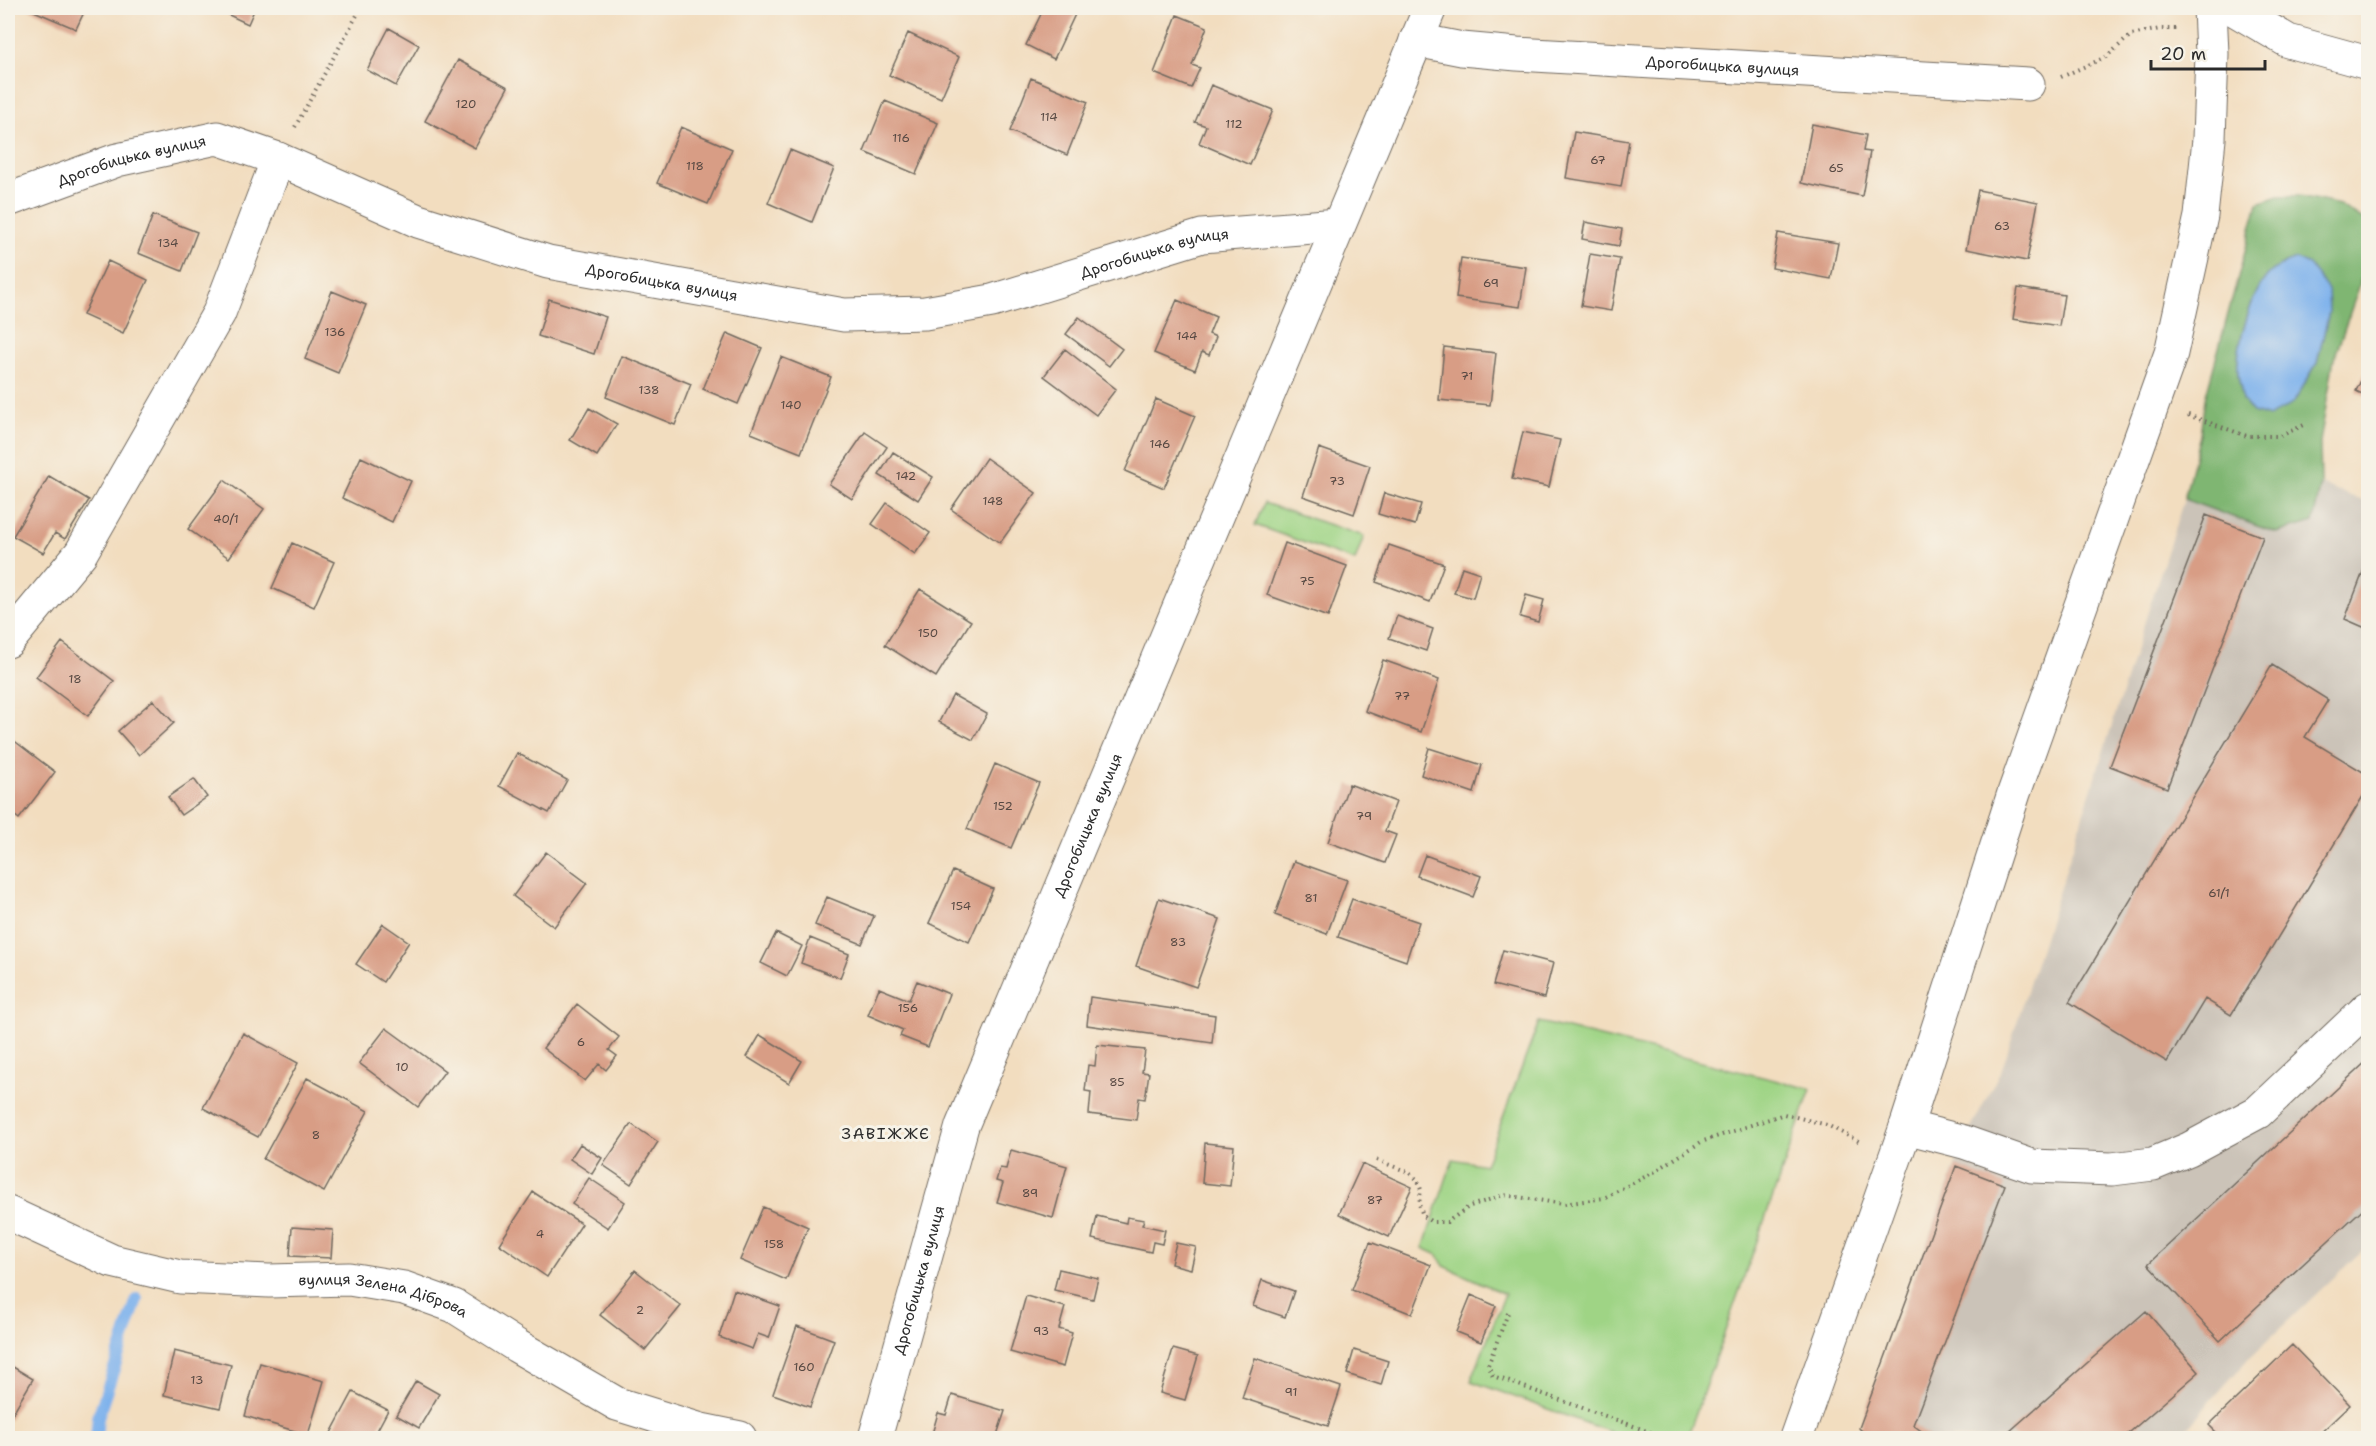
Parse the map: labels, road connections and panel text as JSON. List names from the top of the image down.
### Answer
{
  "streets": {
    "street": ["Дрогобицька вулиця", "вулиця Зелена Діброва"]
  },
  "districts": ["ЗАВІЖЖЄ"],
  "house_numbers": [
    "120",
    "114",
    "112",
    "116",
    "67",
    "118",
    "65",
    "63",
    "134",
    "69",
    "136",
    "144",
    "71",
    "138",
    "140",
    "146",
    "142",
    "73",
    "148",
    "40/1",
    "75",
    "150",
    "18",
    "77",
    "152",
    "79",
    "61/1",
    "81",
    "154",
    "83",
    "156",
    "6",
    "10",
    "85",
    "8",
    "89",
    "87",
    "4",
    "158",
    "2",
    "93",
    "160",
    "13",
    "91"
  ],
  "scale_bar": "20 m"
}
